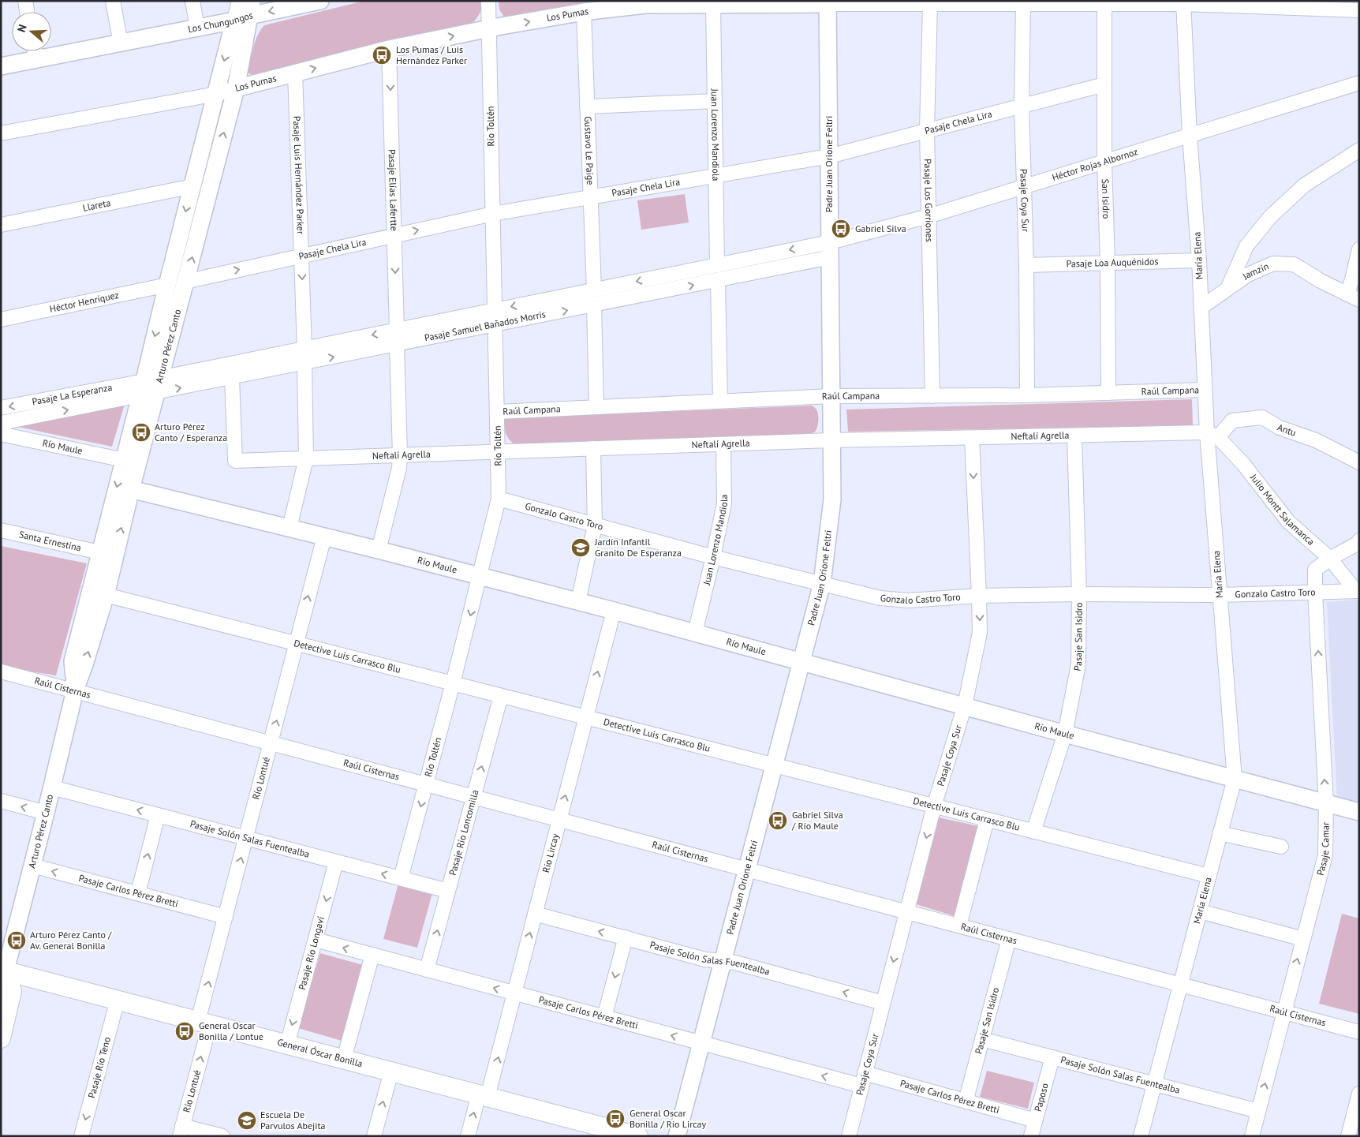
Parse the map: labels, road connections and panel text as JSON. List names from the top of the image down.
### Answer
{
  "streets": {
    "main road": ["General Óscar Bonilla"],
    "street": [
      "Los Pumas",
      "Los Chungungos",
      "Pasaje Chela Lira",
      "Río Toltén",
      "Juan Lorenzo Mandiola",
      "Gustavo Le Paige",
      "Padre Juan Orione Feltri",
      "Héctor Rojas Albornoz",
      "Pasaje Luis Hernández Parker",
      "Pasaje Elías Lafertte",
      "San Isidro",
      "Pasaje Los Gorriones",
      "Pasaje Coya Sur",
      "Llareta",
      "María Elena",
      "Pasaje Loa Auquénidos",
      "Jamzín",
      "Héctor Henríquez",
      "Pasaje Samuel Bañados Morris",
      "Arturo Pérez Canto",
      "Raúl Campana",
      "Pasaje La Esperanza",
      "Antu",
      "Neftalí Agrella",
      "Río Maule",
      "Julio Montt Salamanca",
      "Gonzalo Castro Toro",
      "Santa Ernestina",
      "Pasaje San Isidro",
      "Detective Luis Carrasco Blu",
      "Raúl Cisternas",
      "Río Lontué",
      "Pasaje Río Loncomilla",
      "Pasaje Solón Salas Fuentealba",
      "Pasaje Camar",
      "Río Lircay",
      "Pasaje Carlos Pérez Bretti",
      "Pasaje Río Longaví",
      "Pasaje Río Teno",
      "Paposo"
    ]
  },
  "crossings": [
    ["Los Pumas", "Río Toltén"],
    ["Los Pumas", "Juan Lorenzo Mandiola"],
    ["Los Pumas", "Gustavo Le Paige"],
    ["Los Pumas", "Padre Juan Orione Feltri"],
    ["Los Pumas", "Pasaje Luis Hernández Parker"],
    ["Los Pumas", "Pasaje Elías Lafertte"],
    ["Los Pumas", "San Isidro"],
    ["Los Pumas", "Pasaje Los Gorriones"],
    ["Los Pumas", "Pasaje Coya Sur"],
    ["Los Pumas", "María Elena"],
    ["Los Pumas", "Arturo Pérez Canto"],
    ["Los Chungungos", "Arturo Pérez Canto"],
    ["Pasaje Chela Lira", "Río Toltén"],
    ["Pasaje Chela Lira", "Juan Lorenzo Mandiola"],
    ["Pasaje Chela Lira", "Gustavo Le Paige"],
    ["Pasaje Chela Lira", "Padre Juan Orione Feltri"],
    ["Pasaje Chela Lira", "Pasaje Luis Hernández Parker"],
    ["Pasaje Chela Lira", "Pasaje Elías Lafertte"],
    ["Pasaje Chela Lira", "San Isidro"],
    ["Pasaje Chela Lira", "Pasaje Los Gorriones"],
    ["Pasaje Chela Lira", "Pasaje Coya Sur"],
    ["Pasaje Chela Lira", "Arturo Pérez Canto"],
    ["Río Toltén", "Pasaje Samuel Bañados Morris"],
    ["Río Toltén", "Raúl Campana"],
    ["Río Toltén", "Neftalí Agrella"],
    ["Río Toltén", "Río Maule"],
    ["Río Toltén", "Gonzalo Castro Toro"],
    ["Río Toltén", "Detective Luis Carrasco Blu"],
    ["Río Toltén", "Raúl Cisternas"],
    ["Río Toltén", "Pasaje Solón Salas Fuentealba"],
    ["Juan Lorenzo Mandiola", "Pasaje Samuel Bañados Morris"],
    ["Juan Lorenzo Mandiola", "Neftalí Agrella"],
    ["Juan Lorenzo Mandiola", "Río Maule"],
    ["Juan Lorenzo Mandiola", "Gonzalo Castro Toro"],
    ["Gustavo Le Paige", "Pasaje Samuel Bañados Morris"],
    ["Padre Juan Orione Feltri", "Héctor Rojas Albornoz"],
    ["Padre Juan Orione Feltri", "Pasaje Samuel Bañados Morris"],
    ["Padre Juan Orione Feltri", "Raúl Campana"],
    ["Padre Juan Orione Feltri", "Neftalí Agrella"],
    ["Padre Juan Orione Feltri", "Río Maule"],
    ["Padre Juan Orione Feltri", "Gonzalo Castro Toro"],
    ["Padre Juan Orione Feltri", "Detective Luis Carrasco Blu"],
    ["Padre Juan Orione Feltri", "Raúl Cisternas"],
    ["Padre Juan Orione Feltri", "Pasaje Solón Salas Fuentealba"],
    ["Padre Juan Orione Feltri", "Pasaje Carlos Pérez Bretti"],
    ["Héctor Rojas Albornoz", "San Isidro"],
    ["Héctor Rojas Albornoz", "Pasaje Los Gorriones"],
    ["Héctor Rojas Albornoz", "Pasaje Coya Sur"],
    ["Héctor Rojas Albornoz", "María Elena"],
    ["Héctor Rojas Albornoz", "Pasaje Samuel Bañados Morris"],
    ["Pasaje Luis Hernández Parker", "Pasaje Samuel Bañados Morris"],
    ["Pasaje Elías Lafertte", "Pasaje Samuel Bañados Morris"],
    ["San Isidro", "Pasaje Loa Auquénidos"],
    ["San Isidro", "Raúl Campana"],
    ["Pasaje Los Gorriones", "Raúl Campana"],
    ["Pasaje Coya Sur", "Pasaje Loa Auquénidos"],
    ["Pasaje Coya Sur", "Raúl Campana"],
    ["Pasaje Coya Sur", "Neftalí Agrella"],
    ["Pasaje Coya Sur", "Río Maule"],
    ["Pasaje Coya Sur", "Gonzalo Castro Toro"],
    ["Pasaje Coya Sur", "Detective Luis Carrasco Blu"],
    ["Pasaje Coya Sur", "Raúl Cisternas"],
    ["Pasaje Coya Sur", "Pasaje Solón Salas Fuentealba"],
    ["Pasaje Coya Sur", "Pasaje Carlos Pérez Bretti"],
    ["Llareta", "Arturo Pérez Canto"],
    ["María Elena", "Pasaje Loa Auquénidos"],
    ["María Elena", "Jamzín"],
    ["María Elena", "Raúl Campana"],
    ["María Elena", "Antu"],
    ["María Elena", "Neftalí Agrella"],
    ["María Elena", "Río Maule"],
    ["María Elena", "Julio Montt Salamanca"],
    ["María Elena", "Gonzalo Castro Toro"],
    ["María Elena", "Detective Luis Carrasco Blu"],
    ["María Elena", "Raúl Cisternas"],
    ["María Elena", "Pasaje Solón Salas Fuentealba"],
    ["Héctor Henríquez", "Arturo Pérez Canto"],
    ["Pasaje Samuel Bañados Morris", "Arturo Pérez Canto"],
    ["Pasaje Samuel Bañados Morris", "Pasaje La Esperanza"],
    ["Pasaje Samuel Bañados Morris", "Neftalí Agrella"],
    ["Arturo Pérez Canto", "Pasaje La Esperanza"],
    ["Arturo Pérez Canto", "Río Maule"],
    ["Arturo Pérez Canto", "Santa Ernestina"],
    ["Arturo Pérez Canto", "Detective Luis Carrasco Blu"],
    ["Arturo Pérez Canto", "Raúl Cisternas"],
    ["Arturo Pérez Canto", "Pasaje Solón Salas Fuentealba"],
    ["Arturo Pérez Canto", "Pasaje Carlos Pérez Bretti"],
    ["Arturo Pérez Canto", "General Óscar Bonilla"],
    ["Antu", "Neftalí Agrella"],
    ["Antu", "Julio Montt Salamanca"],
    ["Neftalí Agrella", "Julio Montt Salamanca"],
    ["Neftalí Agrella", "Pasaje San Isidro"],
    ["Río Maule", "Pasaje San Isidro"],
    ["Río Maule", "Río Lontué"],
    ["Río Maule", "Pasaje Camar"],
    ["Río Maule", "Río Lircay"],
    ["Julio Montt Salamanca", "Gonzalo Castro Toro"],
    ["Julio Montt Salamanca", "Pasaje Camar"],
    ["Gonzalo Castro Toro", "Pasaje San Isidro"],
    ["Gonzalo Castro Toro", "Pasaje Camar"],
    ["Pasaje San Isidro", "Detective Luis Carrasco Blu"],
    ["Pasaje San Isidro", "Raúl Cisternas"],
    ["Pasaje San Isidro", "Pasaje Solón Salas Fuentealba"],
    ["Pasaje San Isidro", "Pasaje Carlos Pérez Bretti"],
    ["Detective Luis Carrasco Blu", "Río Lontué"],
    ["Detective Luis Carrasco Blu", "Pasaje Río Loncomilla"],
    ["Detective Luis Carrasco Blu", "Río Lircay"],
    ["Raúl Cisternas", "Río Lontué"],
    ["Raúl Cisternas", "Pasaje Río Loncomilla"],
    ["Raúl Cisternas", "Pasaje Camar"],
    ["Raúl Cisternas", "Río Lircay"],
    ["Río Lontué", "Pasaje Solón Salas Fuentealba"],
    ["Río Lontué", "Pasaje Carlos Pérez Bretti"],
    ["Río Lontué", "General Óscar Bonilla"],
    ["Pasaje Río Loncomilla", "Pasaje Solón Salas Fuentealba"],
    ["Pasaje Río Loncomilla", "Pasaje Carlos Pérez Bretti"],
    ["Pasaje Solón Salas Fuentealba", "Pasaje Camar"],
    ["Pasaje Solón Salas Fuentealba", "Río Lircay"],
    ["Pasaje Solón Salas Fuentealba", "Pasaje Río Longaví"],
    ["Pasaje Solón Salas Fuentealba", "Paposo"],
    ["Río Lircay", "Pasaje Carlos Pérez Bretti"],
    ["Río Lircay", "General Óscar Bonilla"],
    ["Pasaje Carlos Pérez Bretti", "Pasaje Río Longaví"],
    ["Pasaje Carlos Pérez Bretti", "Paposo"],
    ["Pasaje Río Longaví", "General Óscar Bonilla"],
    ["General Óscar Bonilla", "Pasaje Río Teno"]
  ],
  "one_way": [
    "Pasaje Elías Lafertte",
    "Pasaje Coya Sur",
    "Río Lontué",
    "Pasaje Río Loncomilla",
    "Pasaje Solón Salas Fuentealba",
    "Pasaje Camar",
    "Río Lircay",
    "Pasaje Carlos Pérez Bretti",
    "Pasaje Río Teno"
  ],
  "places": {
    "bus stop": [
      "Los Pumas / Luis Hernández Parker",
      "Gabriel Silva",
      "Arturo Pérez Canto / Esperanza",
      "Gabriel Silva / Río Maule",
      "Arturo Pérez Canto / Av. General Bonilla",
      "General Oscar Bonilla / Lontue",
      "General Oscar Bonilla / Río Lircay"
    ],
    "school or university": ["Jardín Infantil Granito De Esperanza", "Escuela De Parvulos Abejita"]
  },
  "north": "left"
}
